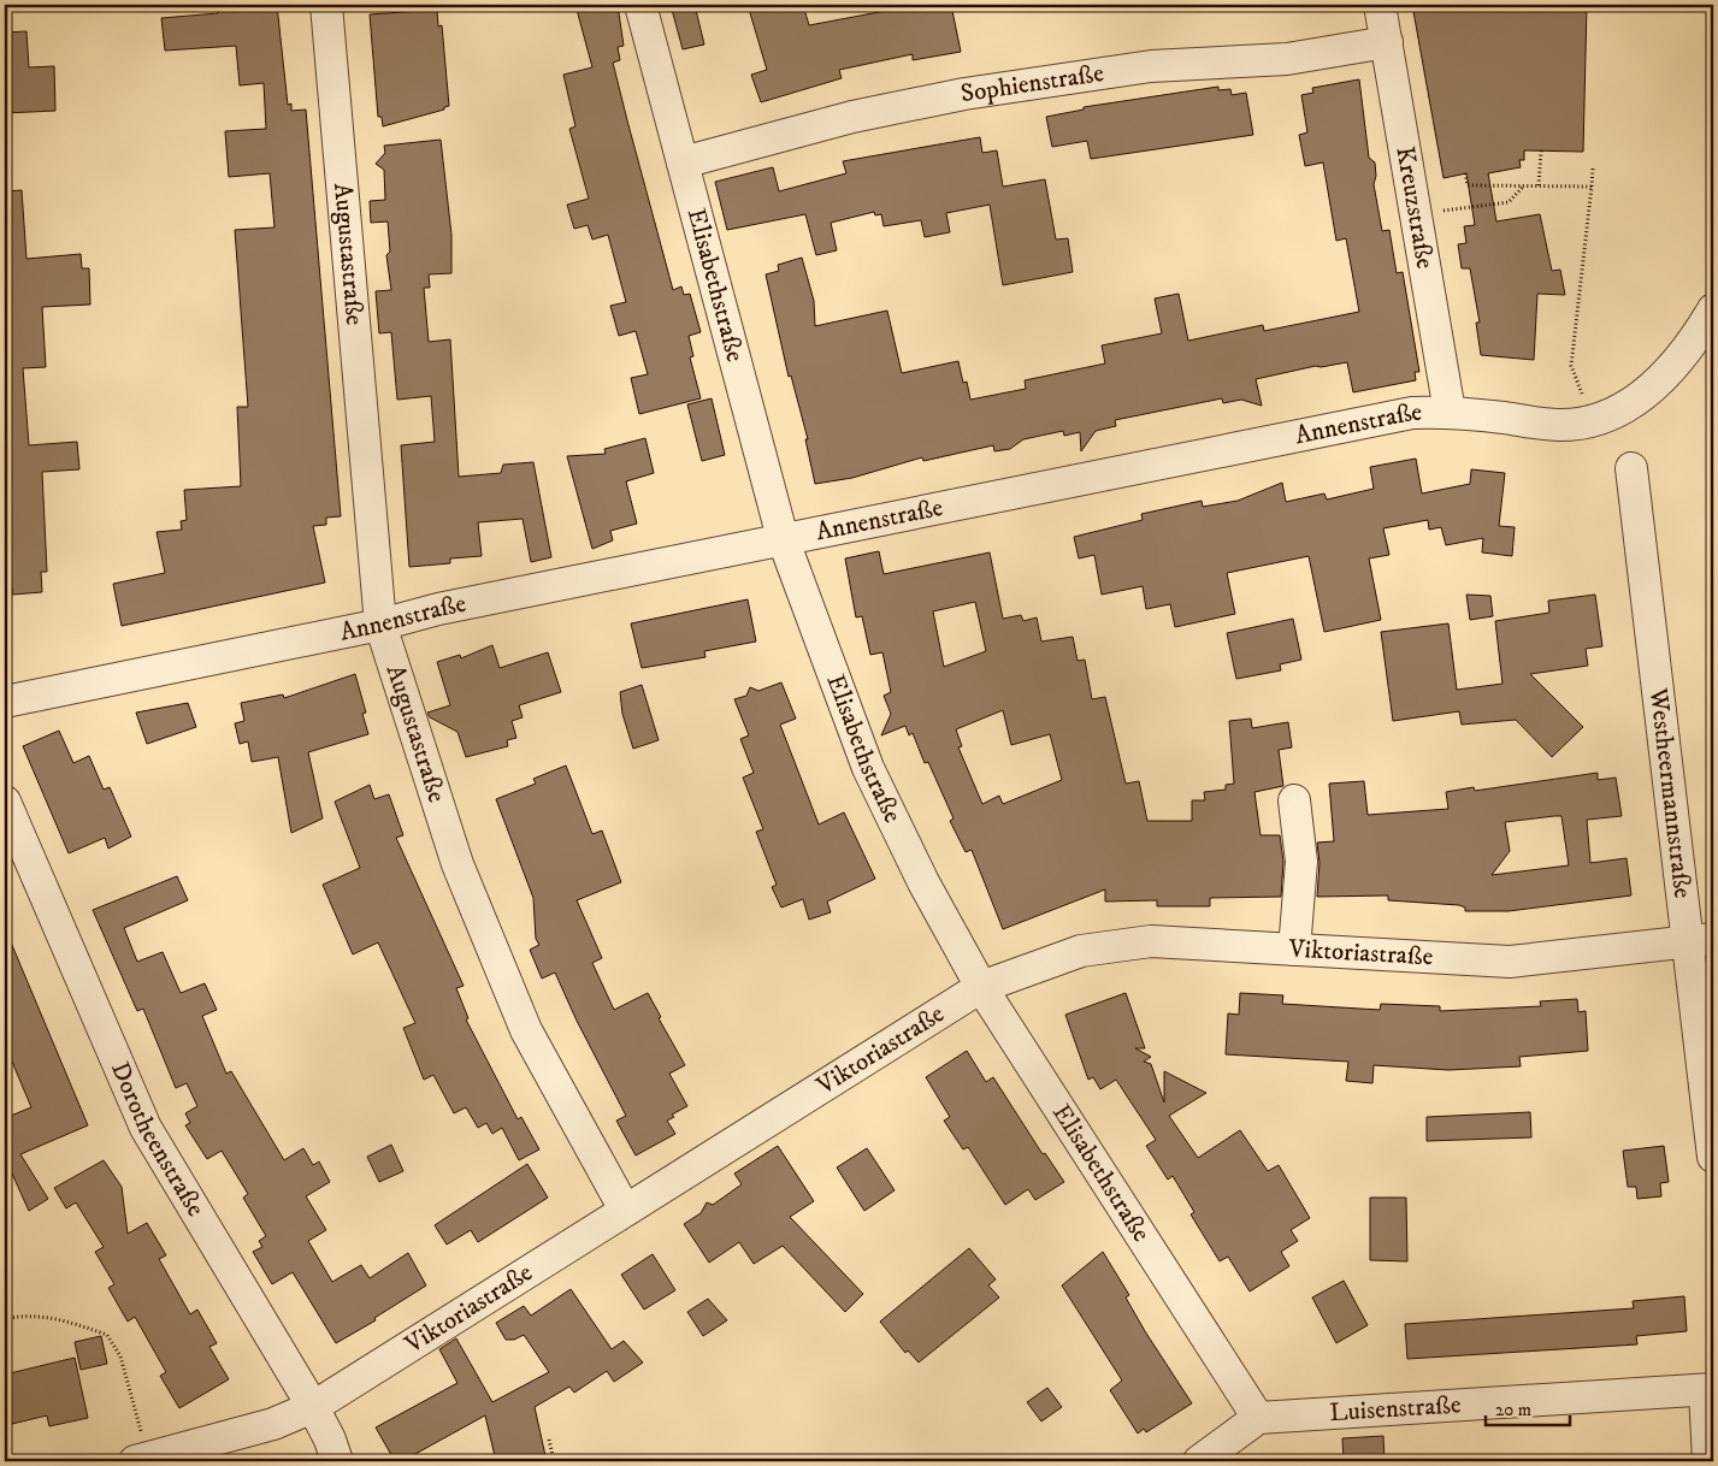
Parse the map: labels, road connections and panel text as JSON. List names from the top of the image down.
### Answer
{
  "streets": {
    "street": [
      "Sophienstraße",
      "Kreuzstraße",
      "Augustastraße",
      "Elisabethstraße",
      "Annenstraße",
      "Westheermannstraße",
      "Viktoriastraße",
      "Dorotheenstraße",
      "Luisenstraße"
    ]
  },
  "crossings": [
    ["Sophienstraße", "Kreuzstraße"],
    ["Sophienstraße", "Elisabethstraße"],
    ["Kreuzstraße", "Annenstraße"],
    ["Augustastraße", "Annenstraße"],
    ["Augustastraße", "Viktoriastraße"],
    ["Elisabethstraße", "Annenstraße"],
    ["Elisabethstraße", "Viktoriastraße"],
    ["Elisabethstraße", "Luisenstraße"],
    ["Westheermannstraße", "Viktoriastraße"],
    ["Viktoriastraße", "Dorotheenstraße"]
  ],
  "scale_bar": "20 m"
}
